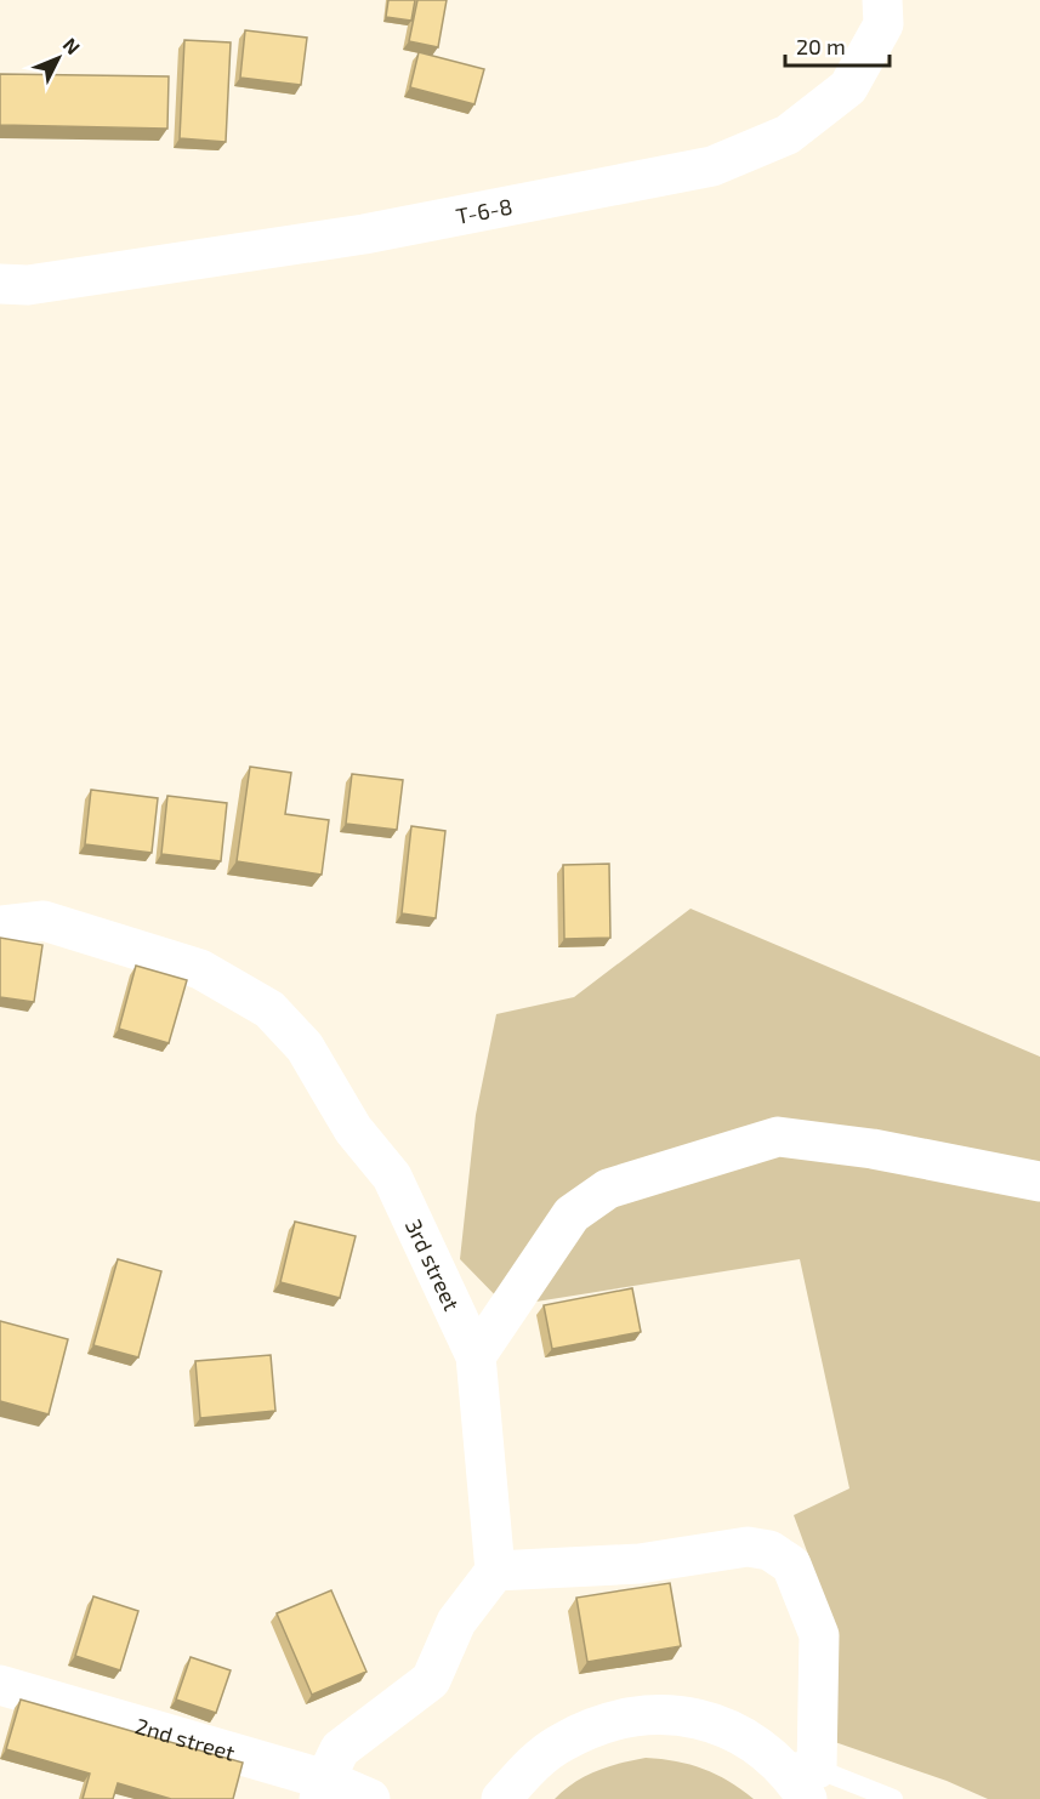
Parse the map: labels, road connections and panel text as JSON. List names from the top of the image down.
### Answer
{
  "streets": {
    "main road": ["T-6-8", "3rd street", "2nd street"]
  },
  "scale_bar": "20 m",
  "north": "top right"
}
